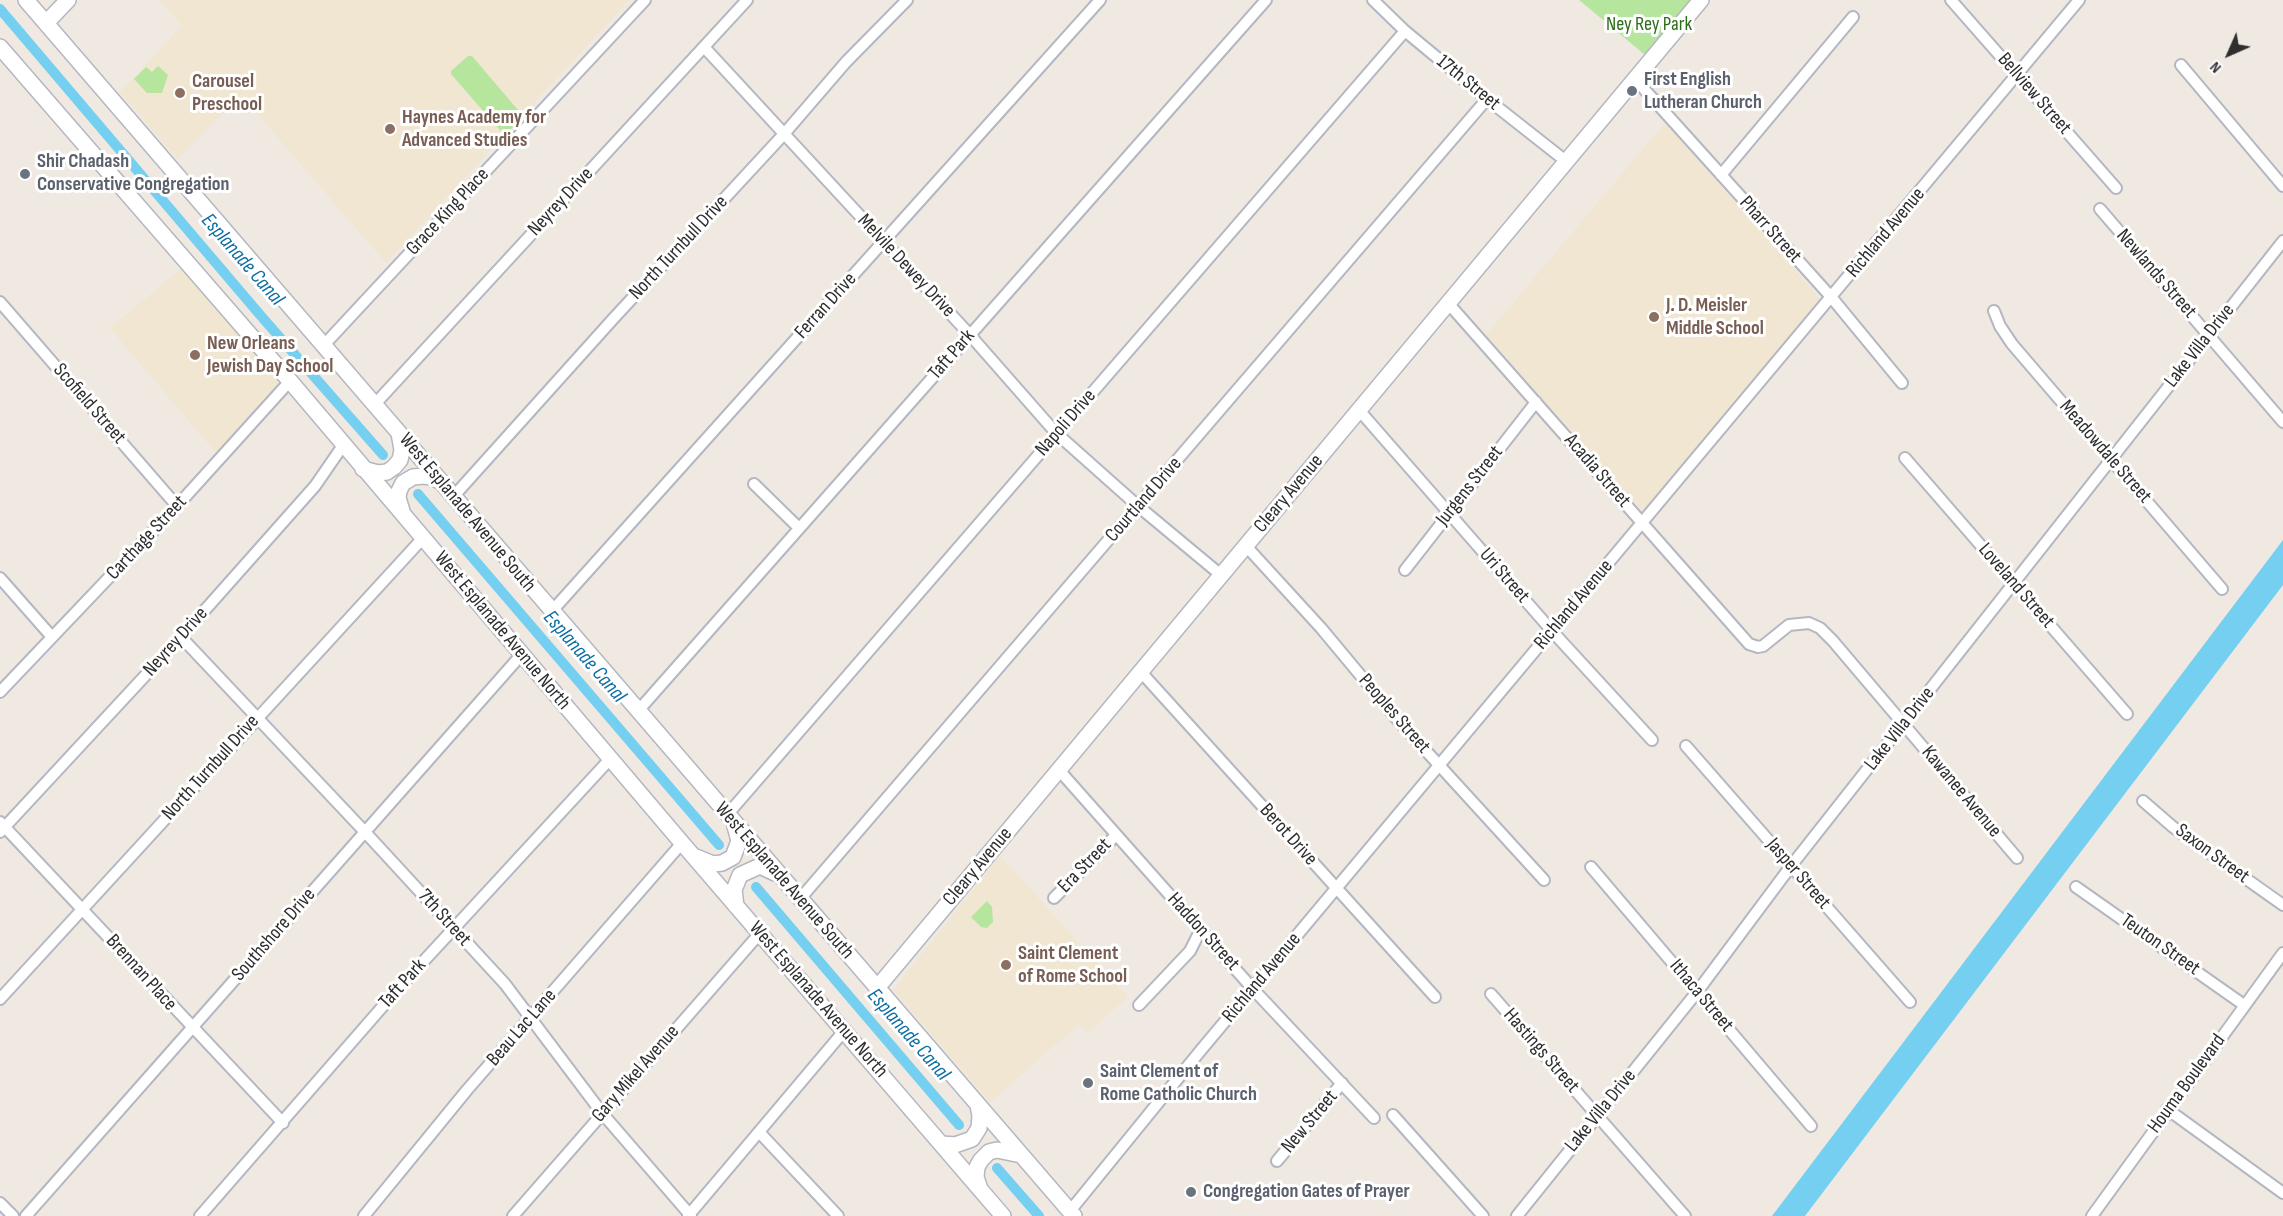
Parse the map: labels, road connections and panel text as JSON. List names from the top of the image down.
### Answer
{
  "streets": {
    "main road": ["Cleary Avenue", "West Esplanade Avenue South", "West Esplanade Avenue North"],
    "street": [
      "17th Street",
      "Bellview Street",
      "Neyrey Drive",
      "Grace King Place",
      "Pharr Street",
      "Richland Avenue",
      "North Turnbull Drive",
      "Melvile Dewey Drive",
      "Newlands Street",
      "Ferran Drive",
      "Lake Villa Drive",
      "Taft Park",
      "Scofield Street",
      "Napoli Drive",
      "Meadowdale Street",
      "Acadia Street",
      "Jurgens Street",
      "Courtland Drive",
      "Carthage Street",
      "Uri Street",
      "Loveland Street",
      "Peoples Street",
      "Kawanee Avenue",
      "Berot Drive",
      "Saxon Street",
      "Era Street",
      "Jasper Street",
      "7th Street",
      "Haddon Street",
      "Southshore Drive",
      "Teuton Street",
      "Brennan Place",
      "Ithaca Street",
      "Beau Lac Lane",
      "Hastings Street",
      "Gary Mikel Avenue",
      "Houma Boulevard",
      "New Street"
    ]
  },
  "crossings": [
    ["17th Street", "Napoli Drive"],
    ["17th Street", "Cleary Avenue"],
    ["17th Street", "Courtland Drive"],
    ["Bellview Street", "Richland Avenue"],
    ["Neyrey Drive", "Melvile Dewey Drive"],
    ["Neyrey Drive", "West Esplanade Avenue South"],
    ["Neyrey Drive", "West Esplanade Avenue North"],
    ["Neyrey Drive", "7th Street"],
    ["Neyrey Drive", "Brennan Place"],
    ["Grace King Place", "West Esplanade Avenue South"],
    ["Pharr Street", "Richland Avenue"],
    ["Pharr Street", "Cleary Avenue"],
    ["Richland Avenue", "Acadia Street"],
    ["Richland Avenue", "West Esplanade Avenue South"],
    ["Richland Avenue", "Uri Street"],
    ["Richland Avenue", "Peoples Street"],
    ["Richland Avenue", "Berot Drive"],
    ["Richland Avenue", "Haddon Street"],
    ["North Turnbull Drive", "Melvile Dewey Drive"],
    ["North Turnbull Drive", "West Esplanade Avenue South"],
    ["North Turnbull Drive", "West Esplanade Avenue North"],
    ["North Turnbull Drive", "7th Street"],
    ["North Turnbull Drive", "Brennan Place"],
    ["Melvile Dewey Drive", "Ferran Drive"],
    ["Melvile Dewey Drive", "Taft Park"],
    ["Melvile Dewey Drive", "Napoli Drive"],
    ["Melvile Dewey Drive", "Cleary Avenue"],
    ["Melvile Dewey Drive", "Courtland Drive"],
    ["Newlands Street", "Lake Villa Drive"],
    ["Ferran Drive", "West Esplanade Avenue South"],
    ["Lake Villa Drive", "Meadowdale Street"],
    ["Lake Villa Drive", "Loveland Street"],
    ["Lake Villa Drive", "Kawanee Avenue"],
    ["Lake Villa Drive", "Jasper Street"],
    ["Lake Villa Drive", "Ithaca Street"],
    ["Lake Villa Drive", "Hastings Street"],
    ["Taft Park", "West Esplanade Avenue South"],
    ["Taft Park", "West Esplanade Avenue North"],
    ["Taft Park", "7th Street"],
    ["Taft Park", "Brennan Place"],
    ["Scofield Street", "Carthage Street"],
    ["Napoli Drive", "West Esplanade Avenue South"],
    ["Acadia Street", "Jurgens Street"],
    ["Acadia Street", "Cleary Avenue"],
    ["Acadia Street", "Kawanee Avenue"],
    ["Jurgens Street", "Uri Street"],
    ["Cleary Avenue", "West Esplanade Avenue South"],
    ["Cleary Avenue", "Uri Street"],
    ["Cleary Avenue", "Peoples Street"],
    ["Cleary Avenue", "Berot Drive"],
    ["Cleary Avenue", "Haddon Street"],
    ["Courtland Drive", "West Esplanade Avenue South"],
    ["Carthage Street", "West Esplanade Avenue North"],
    ["West Esplanade Avenue North", "Southshore Drive"],
    ["West Esplanade Avenue North", "Beau Lac Lane"],
    ["West Esplanade Avenue North", "Gary Mikel Avenue"],
    ["Era Street", "Haddon Street"],
    ["7th Street", "Southshore Drive"],
    ["7th Street", "Beau Lac Lane"],
    ["7th Street", "Gary Mikel Avenue"],
    ["Haddon Street", "New Street"],
    ["Southshore Drive", "Brennan Place"],
    ["Teuton Street", "Houma Boulevard"]
  ],
  "water": ["Esplanade Canal"],
  "parks": ["Ney Rey Park"],
  "places": [
    "First English Lutheran Church",
    "Carousel Preschool",
    "Haynes Academy for Advanced Studies",
    "Shir Chadash Conservative Congregation",
    "J. D. Meisler Middle School",
    "New Orleans Jewish Day School",
    "Saint Clement of Rome School",
    "Saint Clement of Rome Catholic Church",
    "Congregation Gates of Prayer"
  ],
  "north": "bottom left"
}
